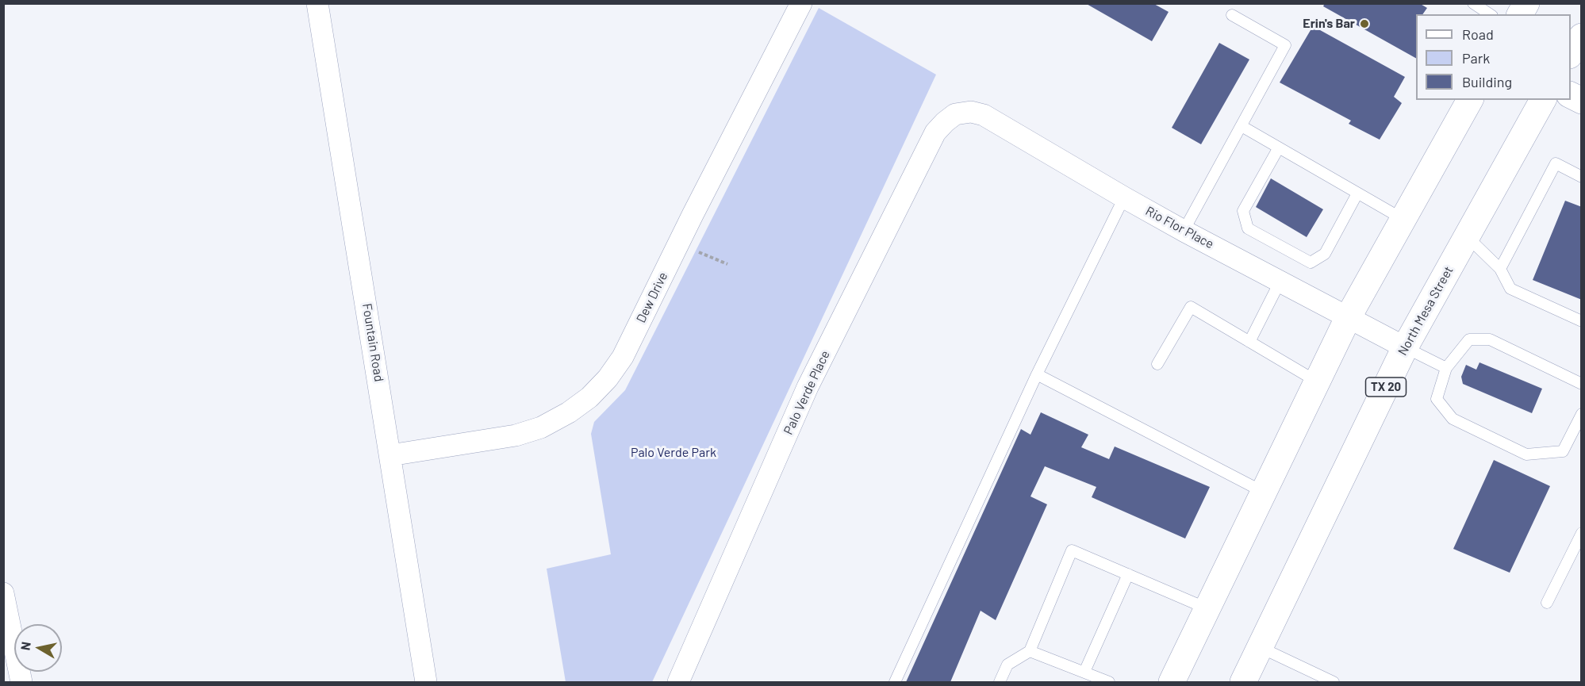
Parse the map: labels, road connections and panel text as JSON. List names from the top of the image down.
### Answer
{
  "streets": {
    "main road": ["North Mesa Street", "TX 20"],
    "street": [
      "Rio Flor Place",
      "Dew Drive",
      "Fountain Road",
      "Palo Verde Place"
    ]
  },
  "crossings": [
    ["Rio Flor Place", "North Mesa Street"],
    ["Rio Flor Place", "Palo Verde Place"],
    ["Dew Drive", "Fountain Road"]
  ],
  "parks": ["Palo Verde Park"],
  "places": ["Erin's Bar"],
  "legend": ["Road", "Park", "Building"],
  "north": "left"
}
